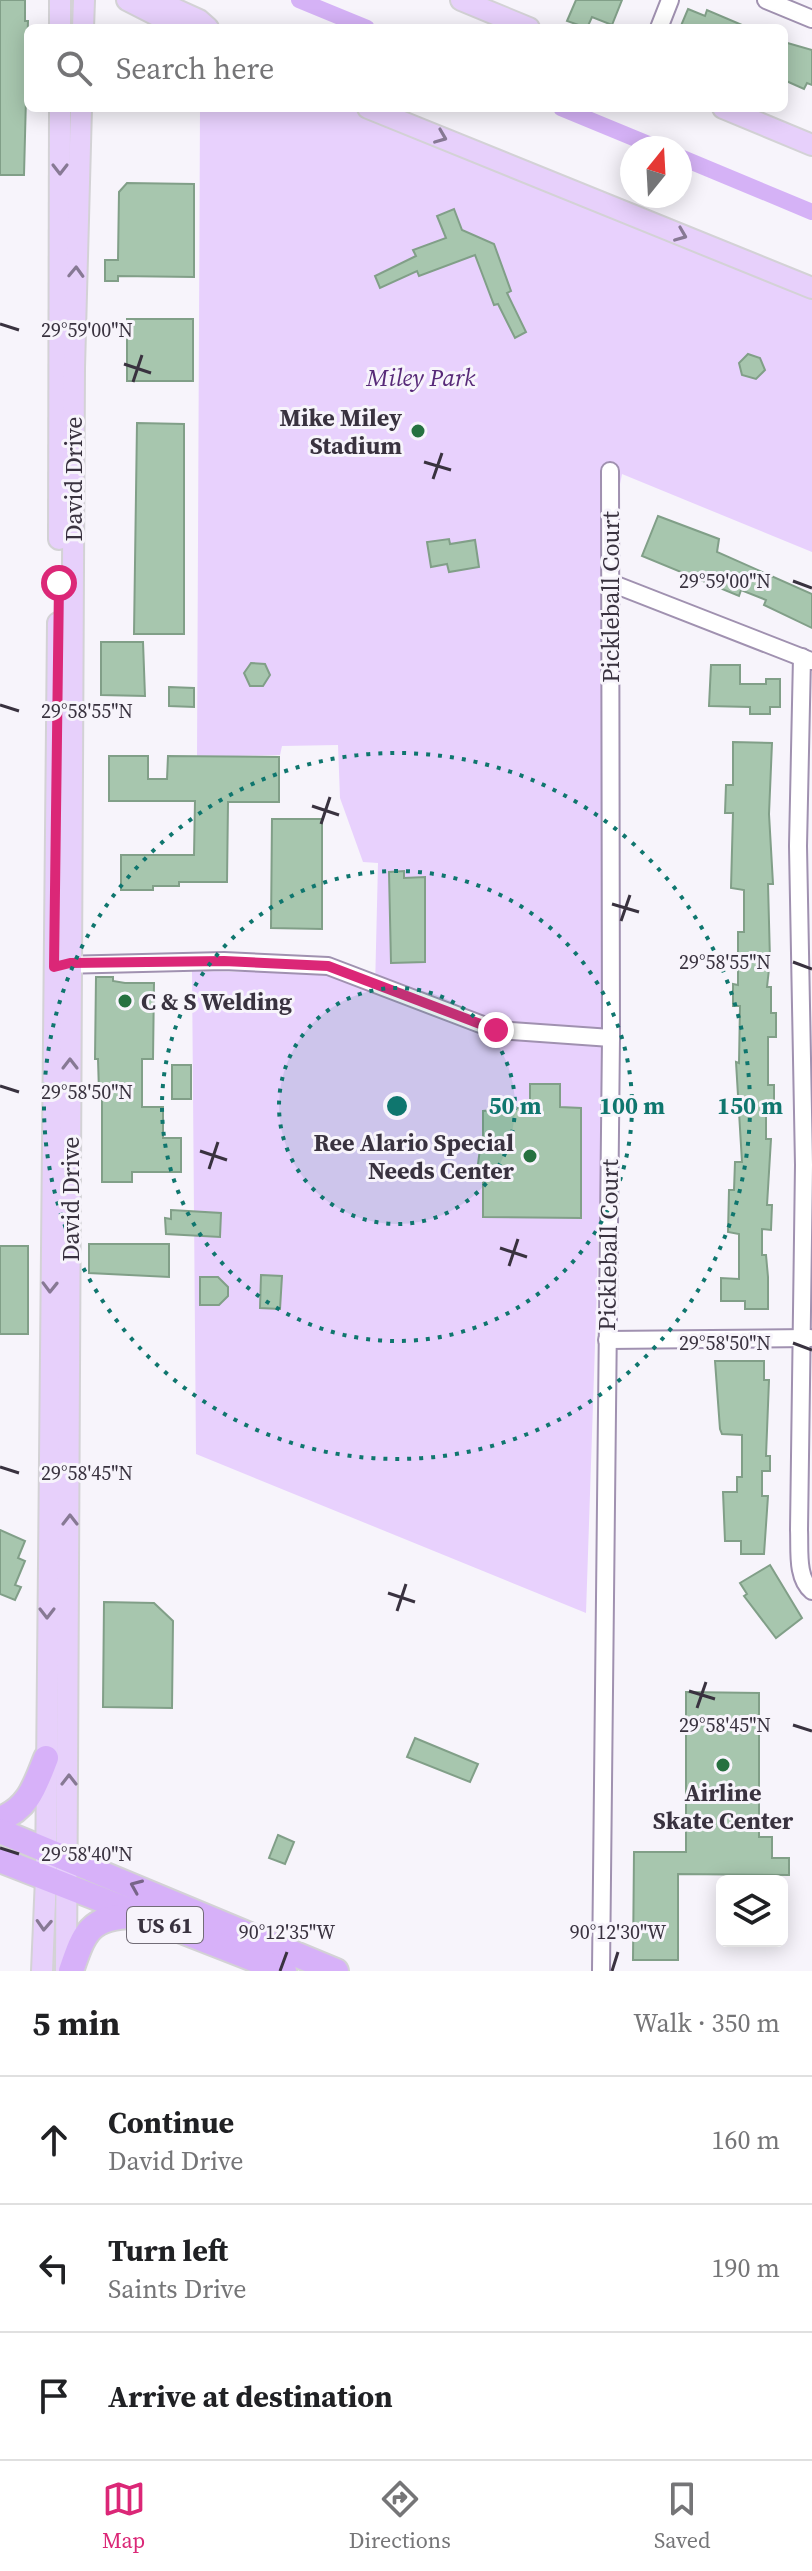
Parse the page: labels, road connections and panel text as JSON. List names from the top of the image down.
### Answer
{
  "streets": {
    "highway": ["US 61"],
    "main road": ["David Drive"],
    "street": ["Pickleball Court"]
  },
  "crossings": [
    ["David Drive", "US 61"]
  ],
  "parks": ["Miley Park"],
  "places": [
    "Mike Miley Stadium",
    "C & S Welding",
    "Ree Alario Special Needs Center",
    "Airline Skate Center"
  ],
  "north": "top",
  "page": {
    "search": "Search here",
    "heading": ["5 min", "Walk · 350 m"],
    "list": [
      ["Continue", "David Drive", "160 m"],
      ["Turn left", "Saints Drive", "190 m"],
      "Arrive at destination"
    ],
    "nav": ["Map", "Directions", "Saved"]
  },
  "coordinates": [
    "29°59'00\"N",
    "29°58'55\"N",
    "29°58'50\"N",
    "29°58'45\"N",
    "29°58'40\"N",
    "90°12'35\"W",
    "90°12'30\"W"
  ],
  "rings": ["50 m", "100 m", "150 m"]
}
